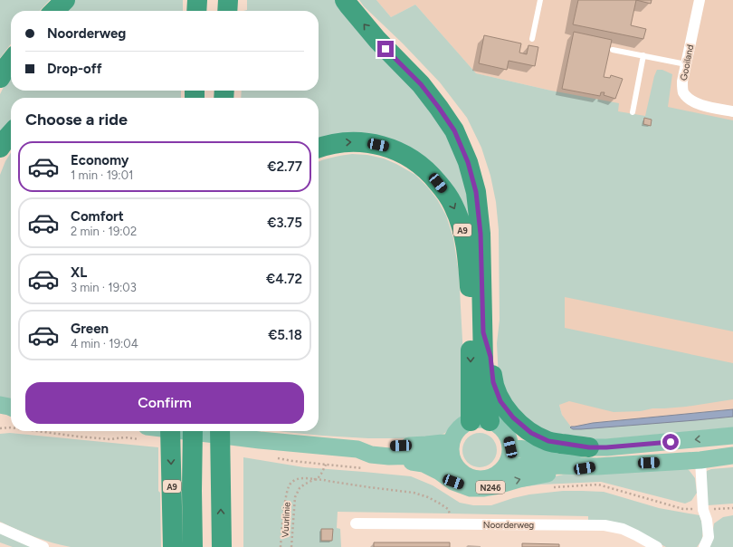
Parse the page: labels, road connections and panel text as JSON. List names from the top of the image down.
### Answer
{
  "streets": {
    "highway": ["A9"],
    "main road": ["N246"],
    "street": ["Gooiland", "Noorderweg"],
    "path": ["Vuurlinie"]
  },
  "crossings": [
    ["A9", "N246"]
  ],
  "page": {
    "banner": ["Noorderweg", "Drop-off"],
    "heading": "Choose a ride",
    "list": [
      {
        "name": "Economy",
        "note": "1 min · 19:01",
        "value": "€2.77"
      },
      {
        "name": "Comfort",
        "note": "2 min · 19:02",
        "value": "€3.75"
      },
      {
        "name": "XL",
        "note": "3 min · 19:03",
        "value": "€4.72"
      },
      {
        "name": "Green",
        "note": "4 min · 19:04",
        "value": "€5.18"
      }
    ],
    "buttons": "Confirm"
  }
}
